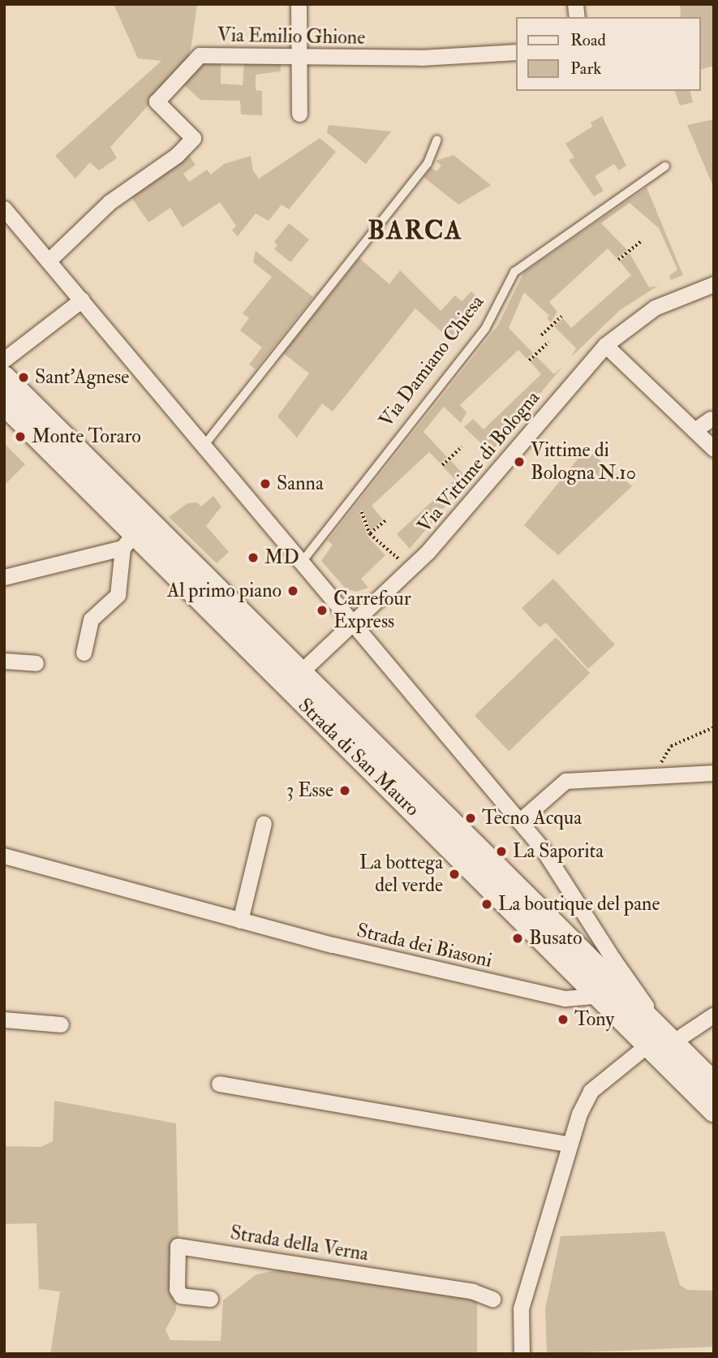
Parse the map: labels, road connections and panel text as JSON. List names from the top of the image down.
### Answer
{
  "streets": {
    "main road": ["Strada di San Mauro"],
    "street": [
      "Via Emilio Ghione",
      "Via Vittime di Bologna",
      "Strada dei Biasoni",
      "Strada della Verna"
    ],
    "lane": ["Via Damiano Chiesa"]
  },
  "crossings": [
    ["Via Vittime di Bologna", "Strada di San Mauro"],
    ["Strada di San Mauro", "Strada dei Biasoni"]
  ],
  "districts": ["BARCA"],
  "places": [
    "Sant'Agnese",
    "Monte Toraro",
    "Vittime di Bologna N.10",
    "Sanna",
    "MD",
    "Al primo piano",
    "Carrefour Express",
    "3 Esse",
    "Tecno Acqua",
    "La Saporita",
    "La bottega del verde",
    "La boutique del pane",
    "Busato",
    "Tony"
  ],
  "legend": ["Road", "Park"]
}
